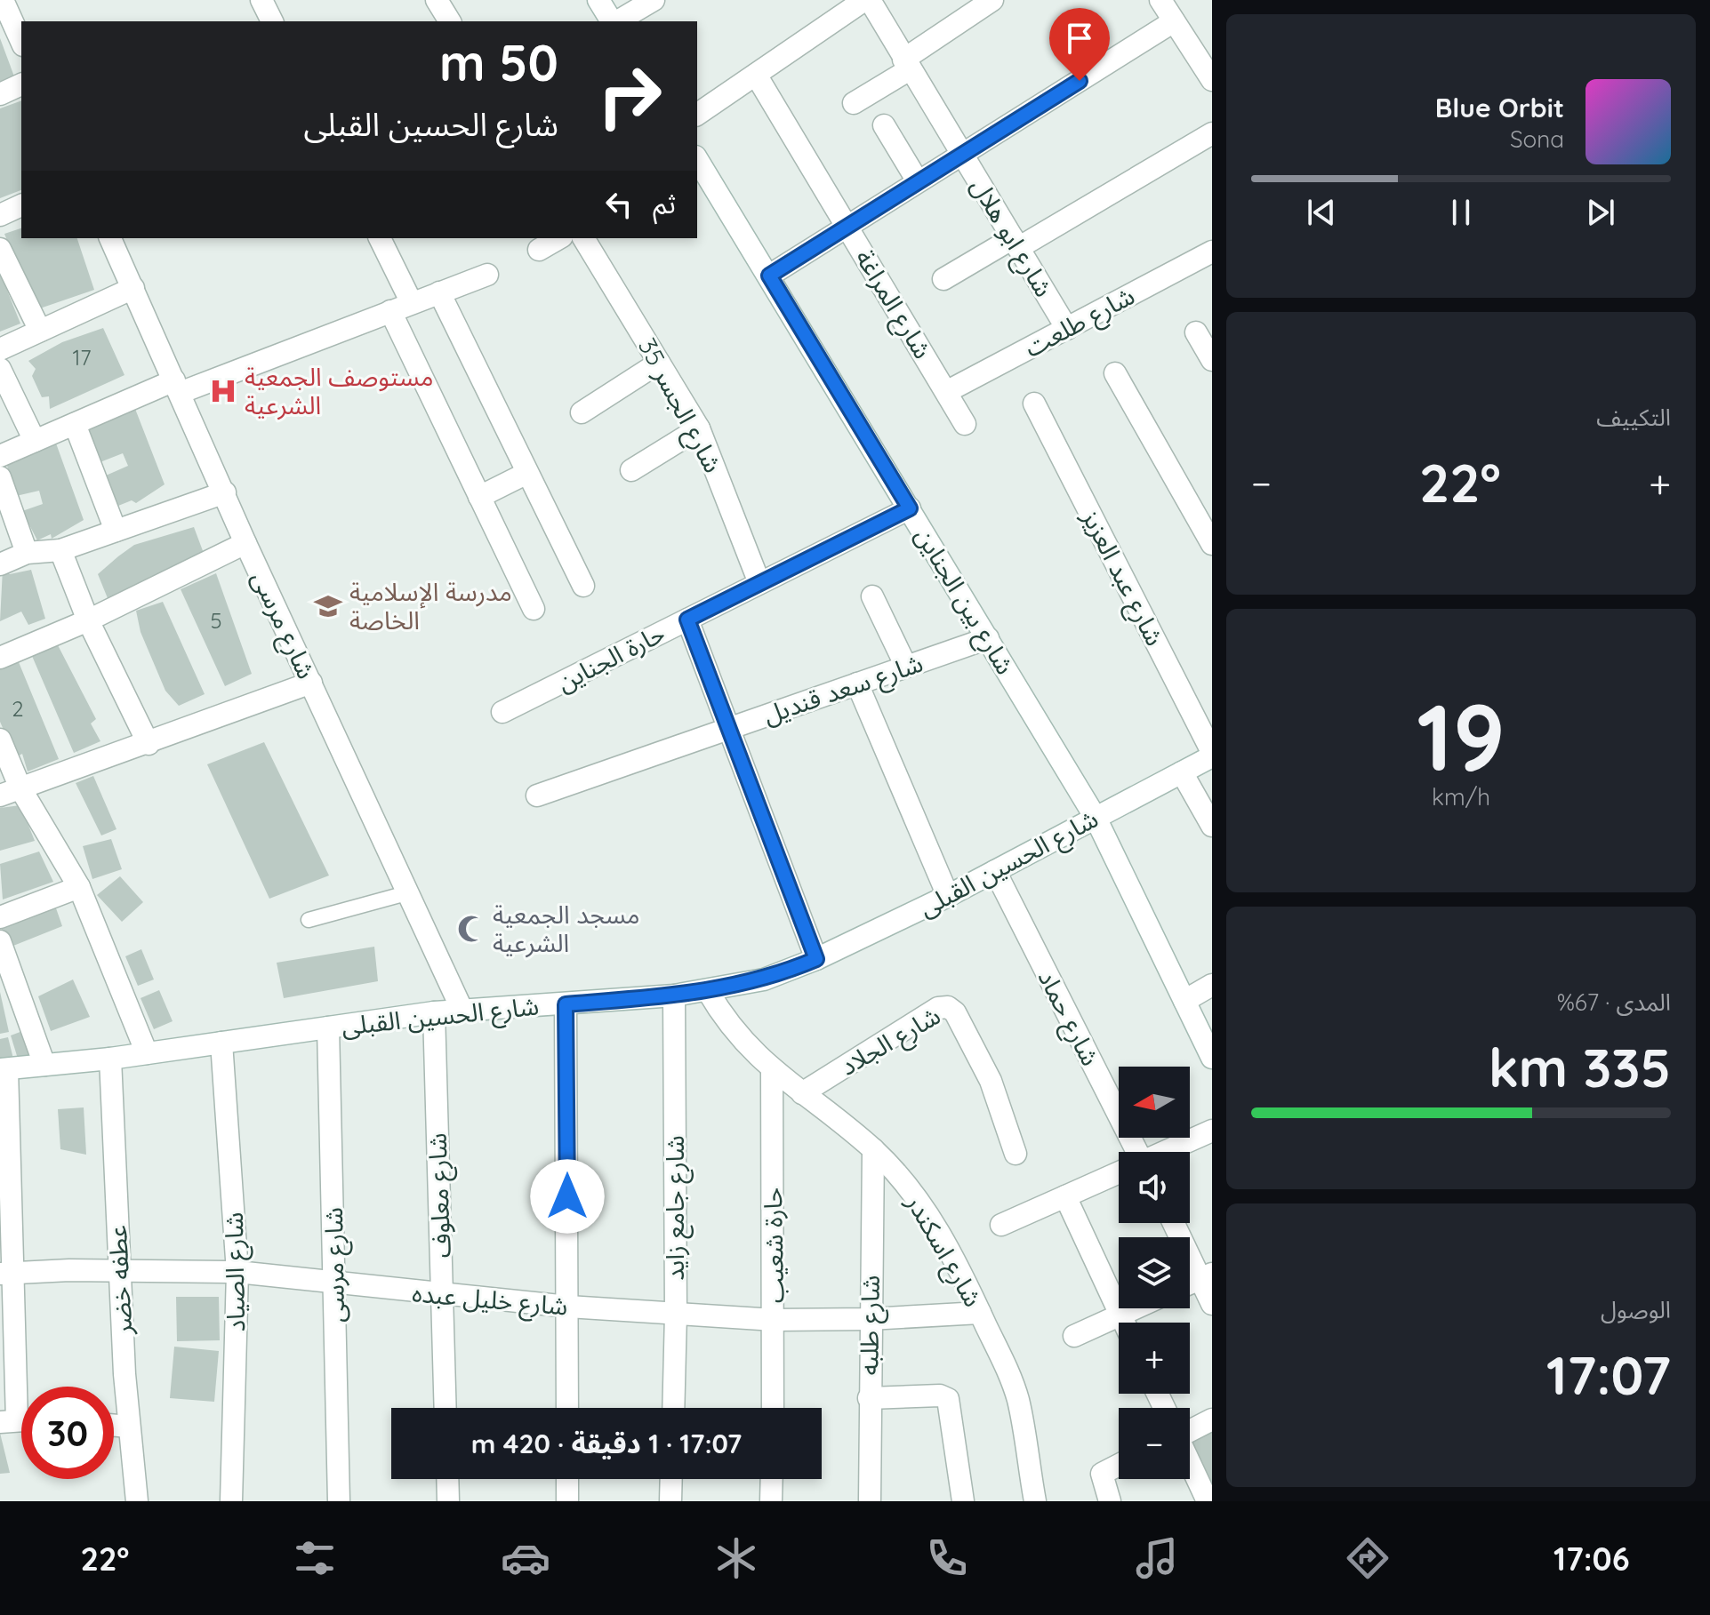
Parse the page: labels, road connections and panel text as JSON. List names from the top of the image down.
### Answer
{
  "streets": {
    "street": [
      "شارع ابو هلال",
      "شارع المراغة",
      "شارع طلعت",
      "شارع الجسر 35",
      "شارع عبد العزيز",
      "شارع بين الجناين",
      "شارع مرسى",
      "حارة الجناين",
      "شارع سعد قنديل",
      "شارع الحسين القبلى",
      "شارع حماد",
      "شارع الجلاد",
      "شارع معلوف",
      "شارع جامع زايد",
      "حارة شعيب",
      "شارع اسكندر",
      "شارع الصياد",
      "عطفه خضر",
      "شارع خليل عبده",
      "شارع طلبه"
    ]
  },
  "crossings": [
    ["شارع ابو هلال", "شارع طلعت"],
    ["شارع المراغة", "شارع طلعت"],
    ["شارع الجسر 35", "حارة الجناين"],
    ["شارع عبد العزيز", "شارع الحسين القبلى"],
    ["شارع بين الجناين", "حارة الجناين"],
    ["شارع بين الجناين", "شارع سعد قنديل"],
    ["شارع بين الجناين", "شارع الحسين القبلى"],
    ["شارع مرسى", "شارع الحسين القبلى"],
    ["شارع مرسى", "شارع خليل عبده"],
    ["شارع الحسين القبلى", "شارع حماد"],
    ["شارع الحسين القبلى", "شارع معلوف"],
    ["شارع الحسين القبلى", "شارع جامع زايد"],
    ["شارع الحسين القبلى", "شارع اسكندر"],
    ["شارع الحسين القبلى", "شارع الصياد"],
    ["شارع الحسين القبلى", "عطفه خضر"],
    ["شارع الجلاد", "شارع اسكندر"],
    ["شارع معلوف", "شارع خليل عبده"],
    ["شارع جامع زايد", "شارع خليل عبده"],
    ["حارة شعيب", "شارع اسكندر"],
    ["حارة شعيب", "شارع خليل عبده"],
    ["شارع اسكندر", "شارع خليل عبده"],
    ["شارع اسكندر", "شارع طلبه"],
    ["شارع الصياد", "شارع خليل عبده"],
    ["عطفه خضر", "شارع خليل عبده"],
    ["شارع خليل عبده", "شارع طلبه"]
  ],
  "places": {
    "hospital": ["مستوصف الجمعية الشرعية"],
    "school or university": ["مدرسة الإسلامية الخاصة"],
    "mosque": ["مسجد الجمعية الشرعية"]
  },
  "house_numbers": ["17", "5", "2"],
  "north": "left",
  "page": {
    "turn": ["50 m", "شارع الحسين القبلى"],
    "song": ["Blue Orbit", "Sona"],
    "then": "ثم",
    "tile": [
      "التكييف",
      ["19", "km/h"],
      ["المدى · 67%", "335 km"],
      ["الوصول", "17:07"]
    ],
    "heat": ["−", "22°", "+"],
    "map_buttons": ["+", "−"],
    "limit": "30",
    "trip": "17:07 · 1 دقيقة · 420 m",
    "tabs": ["17:06", "22°"]
  }
}
